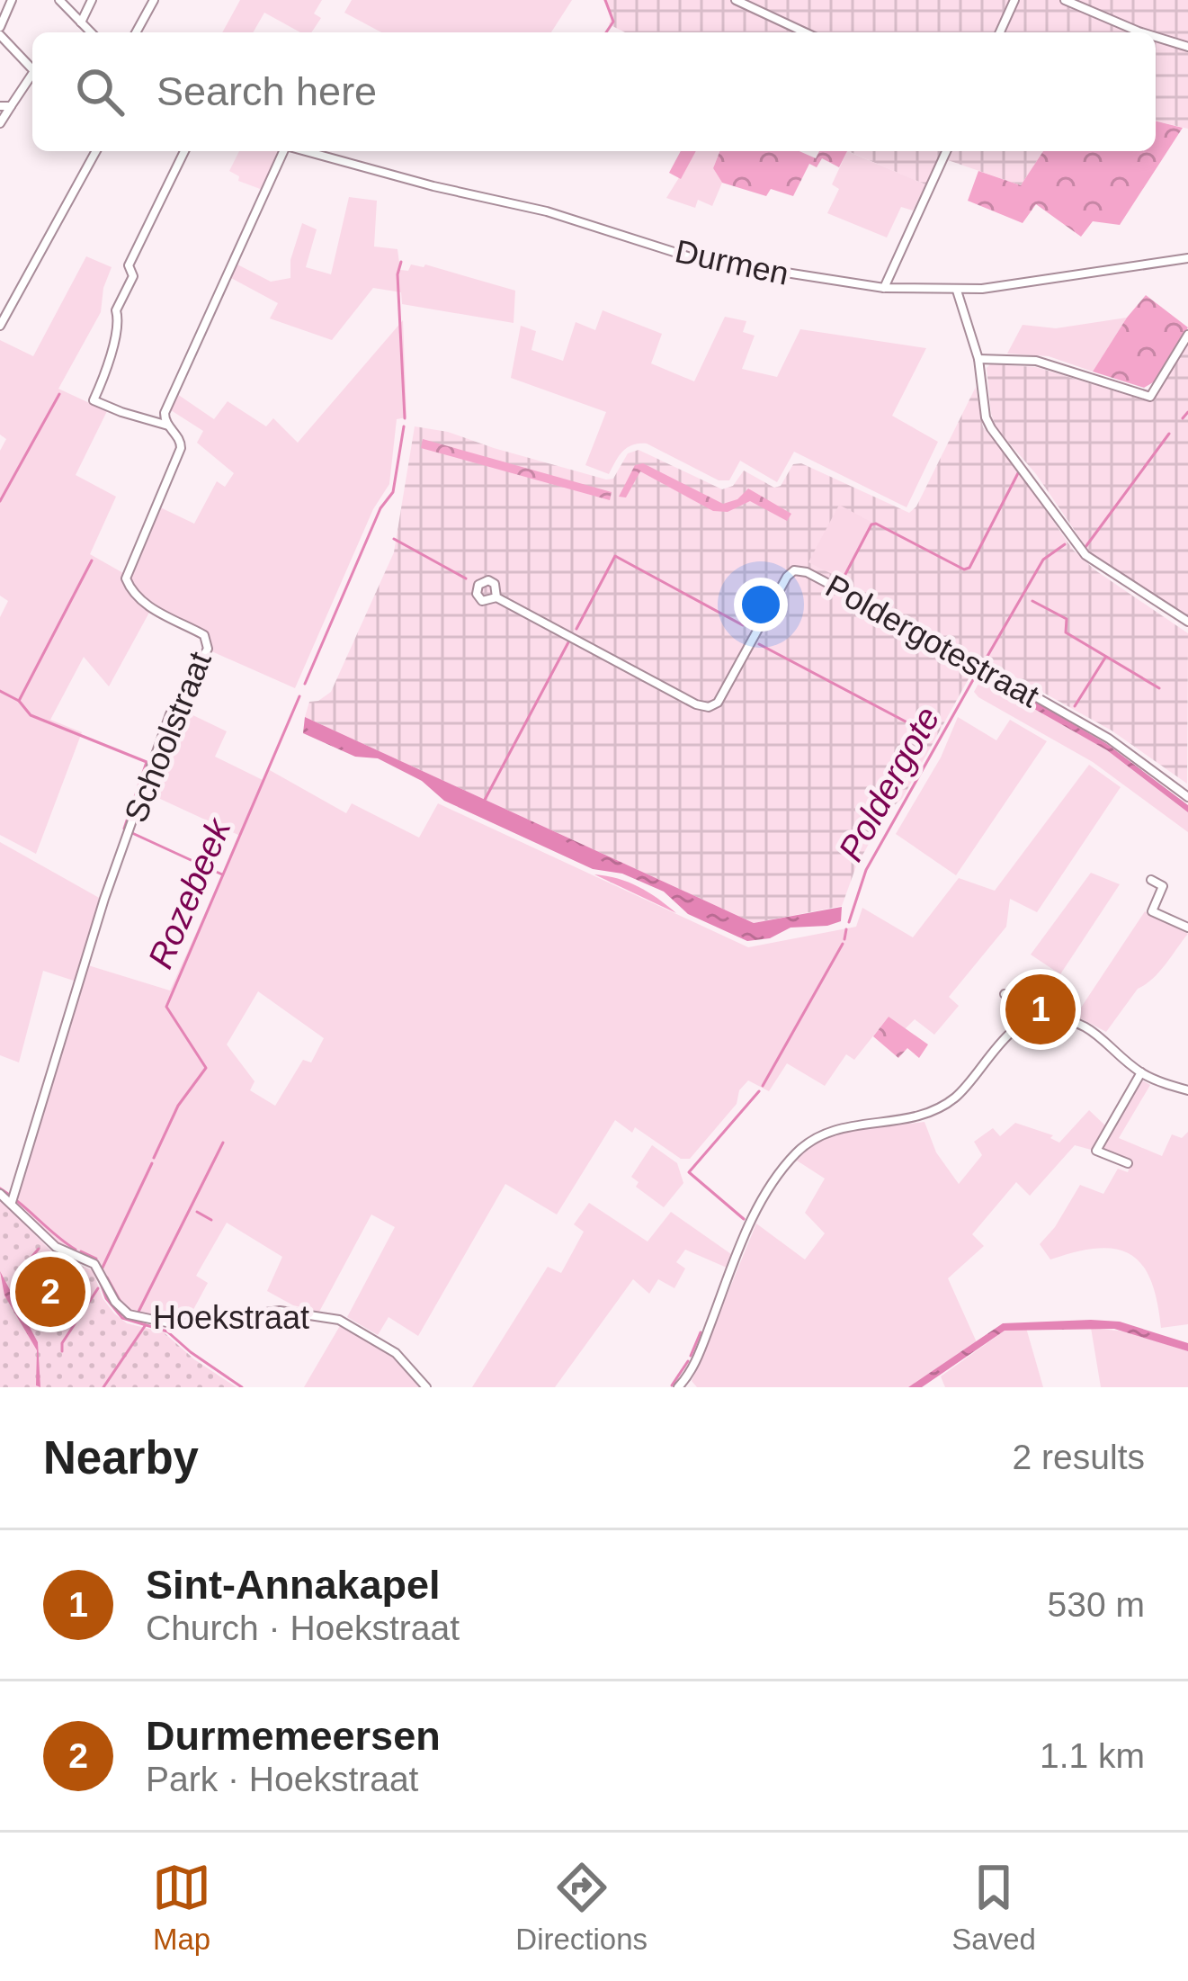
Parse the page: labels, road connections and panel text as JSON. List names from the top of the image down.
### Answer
{
  "streets": {
    "street": [
      "Durmen",
      "Poldergotestraat",
      "Schoolstraat",
      "Hoekstraat"
    ]
  },
  "crossings": [
    ["Schoolstraat", "Hoekstraat"]
  ],
  "water": ["Poldergote", "Rozebeek"],
  "page": {
    "search": "Search here",
    "pins": ["1", "2"],
    "heading": ["Nearby", "2 results"],
    "list": [
      {
        "mark": "1",
        "name": "Sint-Annakapel",
        "note": "Church · Hoekstraat",
        "value": "530 m"
      },
      {
        "mark": "2",
        "name": "Durmemeersen",
        "note": "Park · Hoekstraat",
        "value": "1.1 km"
      }
    ],
    "nav": ["Map", "Directions", "Saved"]
  }
}
